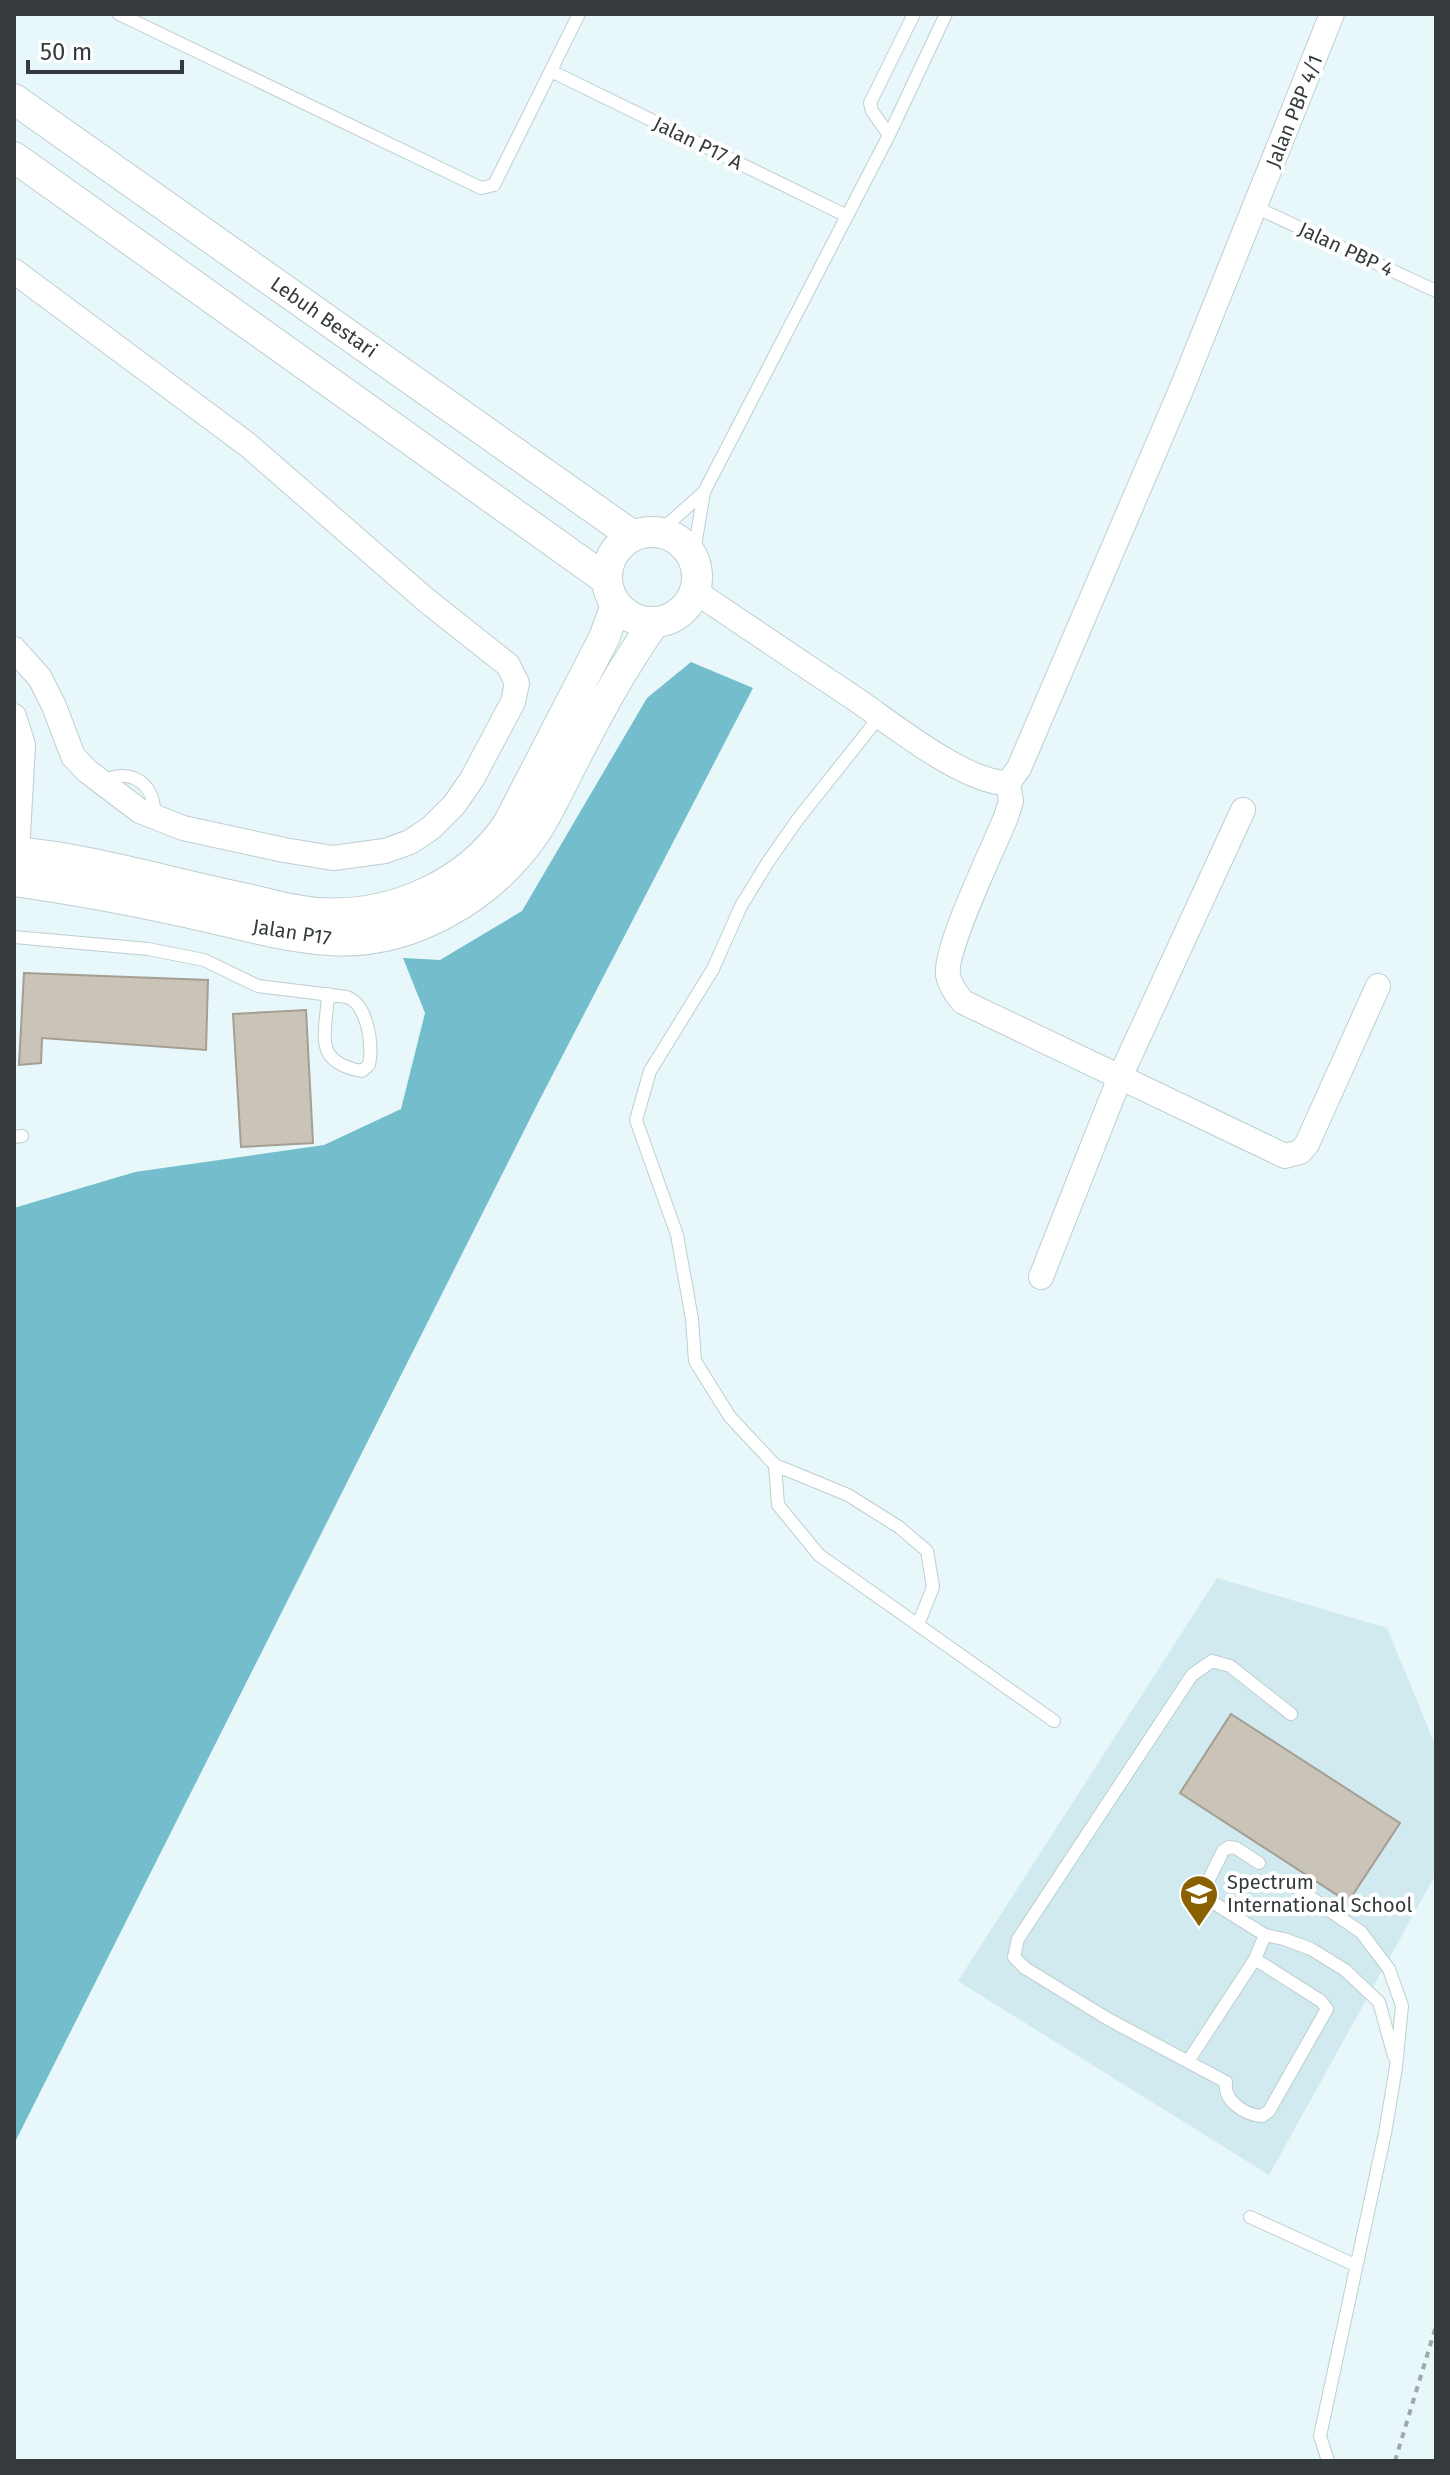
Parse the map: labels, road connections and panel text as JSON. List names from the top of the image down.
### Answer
{
  "streets": {
    "street": ["Jalan PBP 4/1", "Lebuh Bestari", "Jalan P17"],
    "lane": ["Jalan P17 A", "Jalan PBP 4"]
  },
  "crossings": [
    ["Jalan PBP 4/1", "Jalan PBP 4"],
    ["Lebuh Bestari", "Jalan P17"]
  ],
  "places": {
    "school or university": ["Spectrum International School"]
  },
  "scale_bar": "50 m"
}
